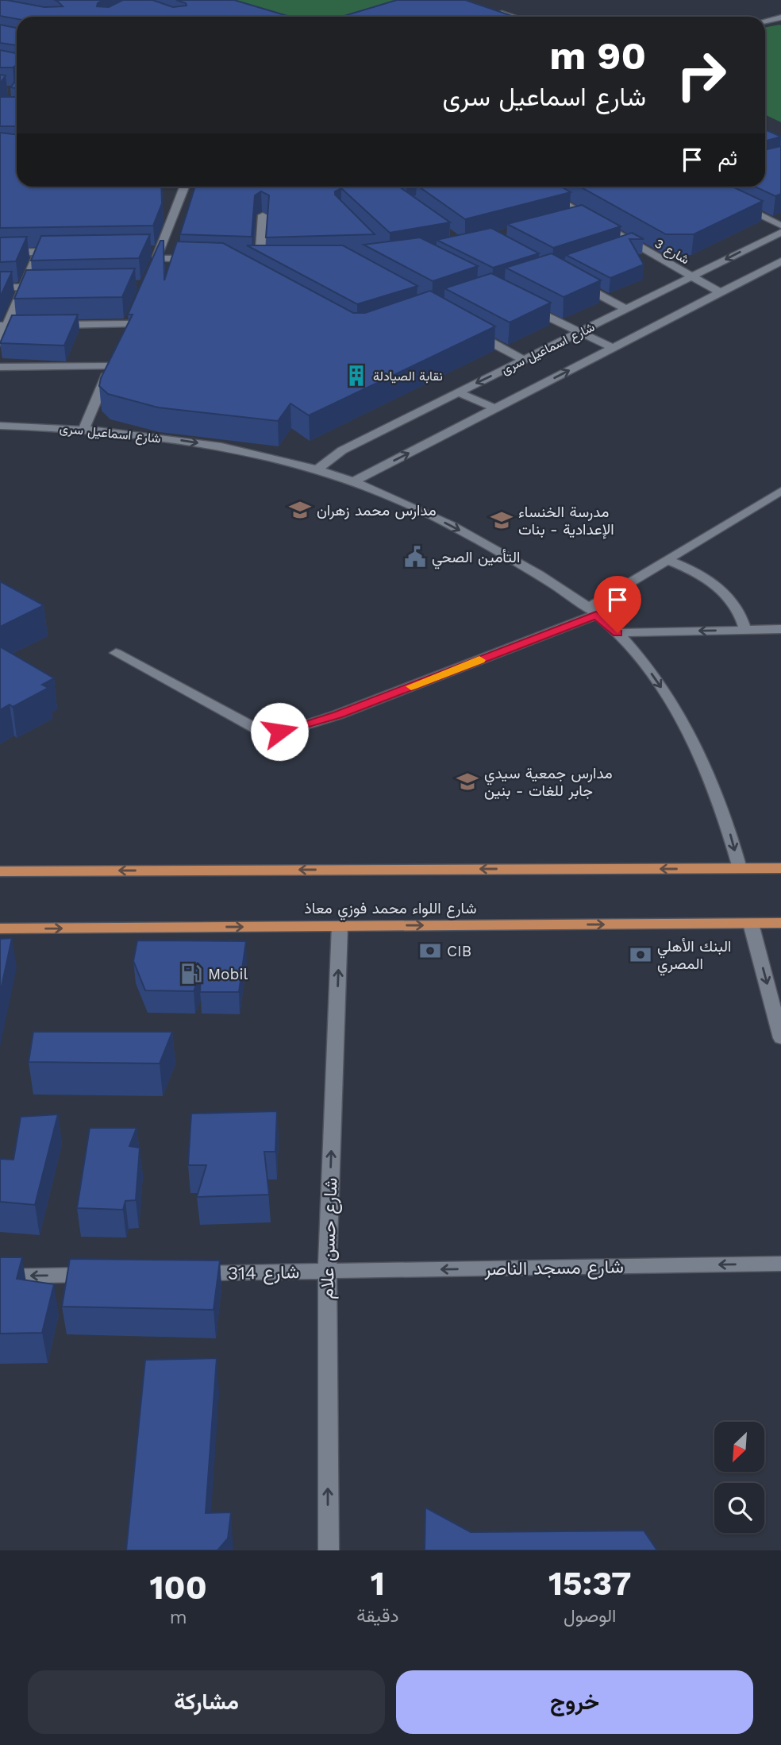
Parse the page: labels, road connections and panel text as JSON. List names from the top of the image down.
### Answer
{
  "streets": {
    "main road": ["شارع اللواء محمد فوزي معاذ"],
    "street": [
      "شارع 3",
      "شارع اسماعيل سرى",
      "شارع حسن علام",
      "شارع مسجد الناصر",
      "شارع 314"
    ]
  },
  "crossings": [
    ["شارع 3", "شارع اسماعيل سرى"],
    ["شارع اللواء محمد فوزي معاذ", "شارع حسن علام"],
    ["شارع حسن علام", "شارع مسجد الناصر"],
    ["شارع حسن علام", "شارع 314"],
    ["شارع مسجد الناصر", "شارع 314"]
  ],
  "one_way": ["شارع حسن علام", "شارع مسجد الناصر"],
  "places": {
    "building": ["نقابة الصيادلة"],
    "school or university": ["مدارس محمد زهران", "مدرسة الخنساء الإعدادية - بنات", "مدارس جمعية سيدي جابر للغات - بنين"],
    "public building": ["التأمين الصحي"],
    "bank": ["CIB", "البنك الأهلي المصري"],
    "fuel station": ["Mobil"]
  },
  "north": "bottom left",
  "page": {
    "turn": ["90 m", "شارع اسماعيل سرى"],
    "then": "ثم",
    "eta": [
      "15:37",
      "الوصول",
      "1",
      "دقيقة",
      "100",
      "m"
    ],
    "buttons": ["خروج", "مشاركة"]
  }
}
